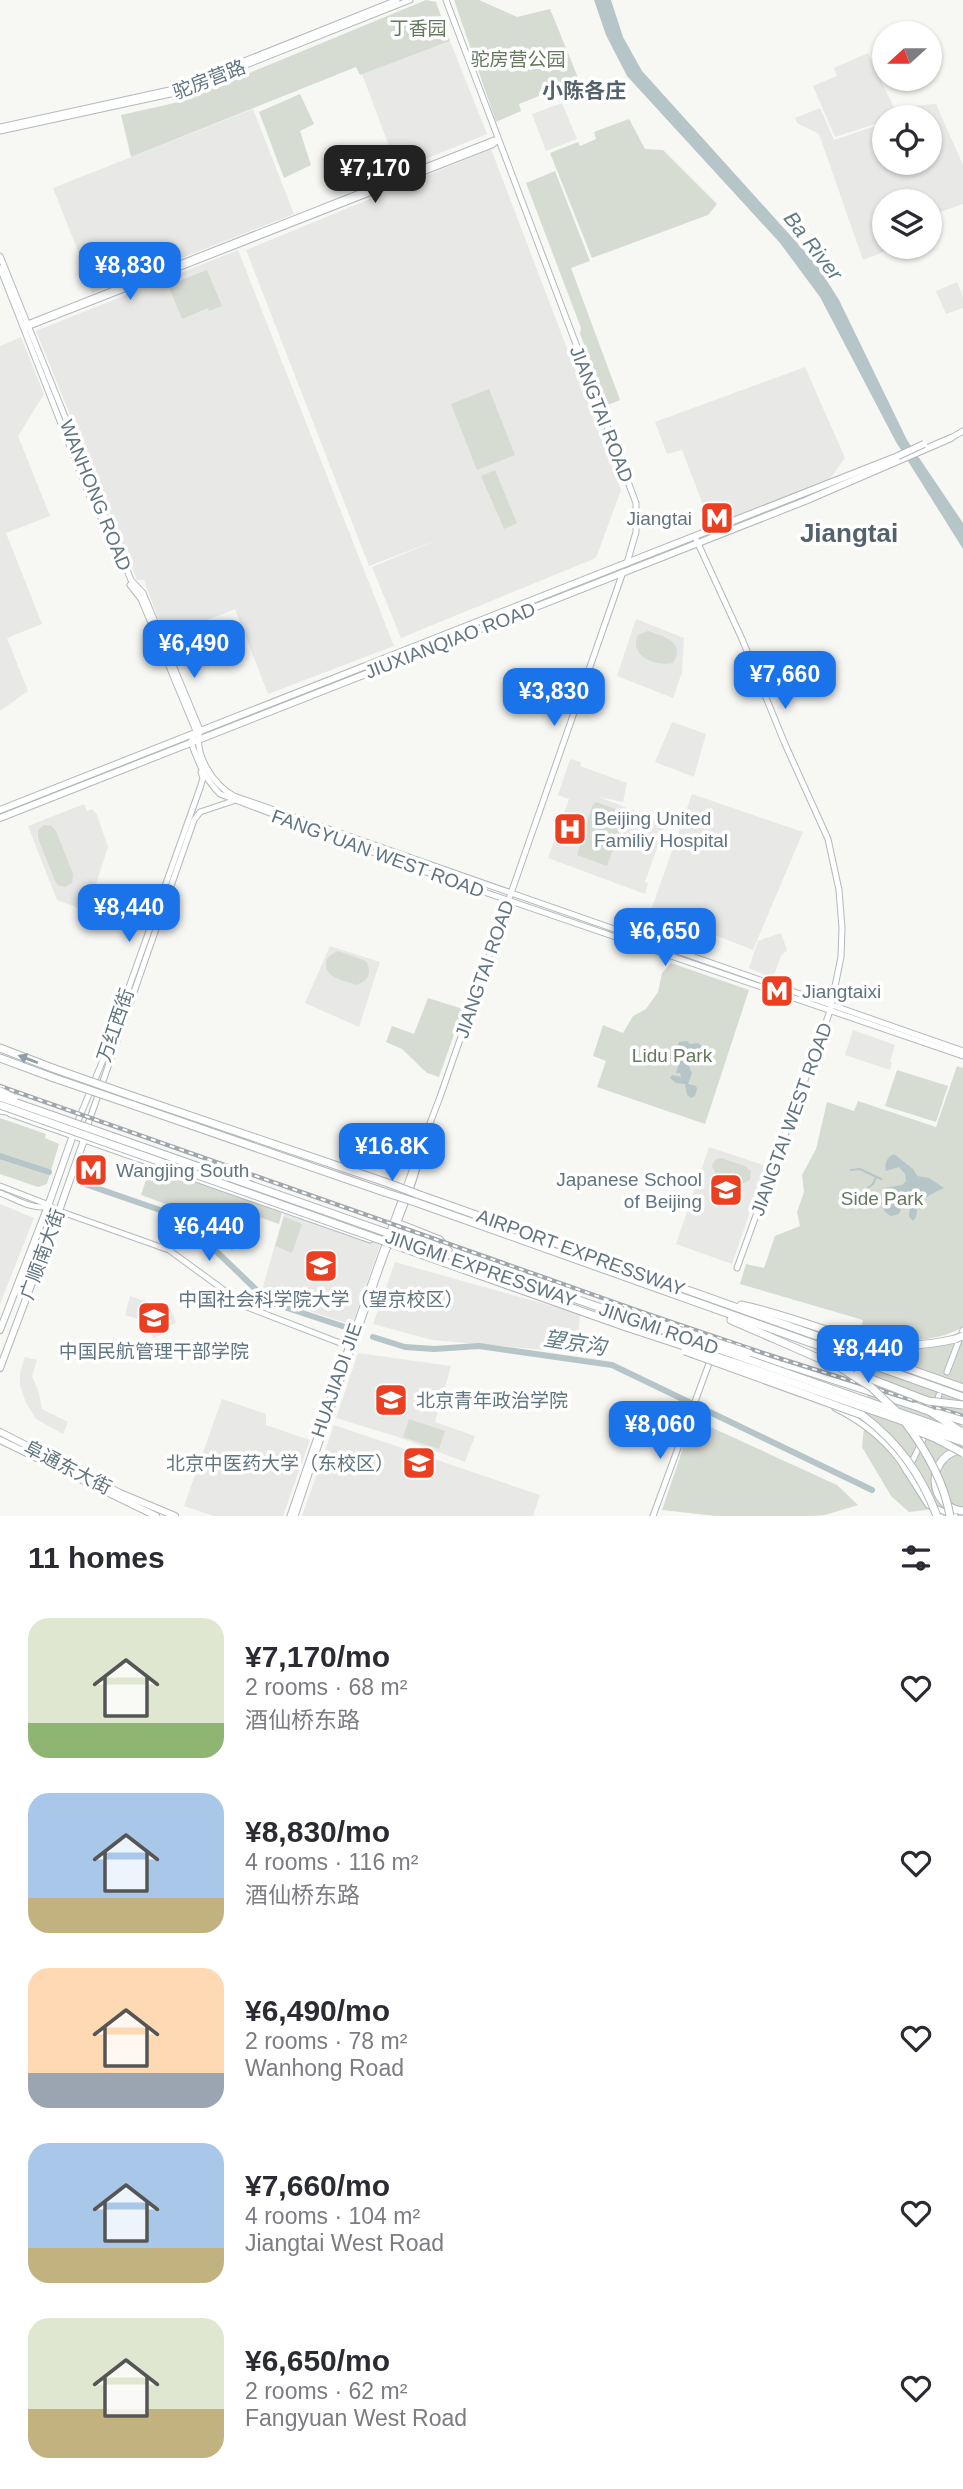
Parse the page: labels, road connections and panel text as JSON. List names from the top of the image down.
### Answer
{
  "streets": {
    "highway": ["AIRPORT EXPRESSWAY", "JINGMI EXPRESSWAY"],
    "main road": [
      "驼房营路",
      "JIANGTAI ROAD",
      "WANHONG ROAD",
      "JIUXIANQIAO ROAD",
      "FANGYUAN WEST ROAD",
      "万红西街",
      "JIANGTAI WEST ROAD",
      "广顺南大街",
      "JINGMI ROAD",
      "HUAJIADI JIE",
      "阜通东大街"
    ]
  },
  "crossings": [
    ["JIANGTAI ROAD", "JIUXIANQIAO ROAD"],
    ["JIANGTAI ROAD", "FANGYUAN WEST ROAD"],
    ["JIANGTAI ROAD", "JINGMI ROAD"],
    ["WANHONG ROAD", "JIUXIANQIAO ROAD"],
    ["JIUXIANQIAO ROAD", "FANGYUAN WEST ROAD"],
    ["JIUXIANQIAO ROAD", "JIANGTAI WEST ROAD"],
    ["FANGYUAN WEST ROAD", "万红西街"],
    ["FANGYUAN WEST ROAD", "JIANGTAI WEST ROAD"],
    ["万红西街", "广顺南大街"],
    ["万红西街", "JINGMI ROAD"],
    ["广顺南大街", "JINGMI ROAD"],
    ["JINGMI EXPRESSWAY", "JINGMI ROAD"],
    ["JINGMI ROAD", "HUAJIADI JIE"]
  ],
  "districts": ["小陈各庄", "Jiangtai"],
  "water": ["Ba River", "望京沟"],
  "parks": [
    "丁香园",
    "驼房营公园",
    "Lidu Park",
    "Side Park"
  ],
  "places": {
    "metro station": ["Jiangtai", "Jiangtaixi", "Wangjing South"],
    "hospital": ["Beijing United Familiy Hospital"],
    "school or university": [
      "Japanese School of Beijing",
      "中国社会科学院大学（望京校区）",
      "中国民航管理干部学院",
      "北京青年政治学院",
      "北京中医药大学（东校区）"
    ]
  },
  "north": "left",
  "page": {
    "price": [
      "¥7,170",
      "¥8,830",
      "¥6,490",
      "¥7,660",
      "¥3,830",
      "¥8,440",
      "¥6,650",
      "¥16.8K",
      "¥6,440",
      "¥8,440",
      "¥8,060"
    ],
    "heading": "11 homes",
    "list": [
      {
        "name": "¥7,170/mo",
        "note": "2 rooms · 68 m² · 酒仙桥东路"
      },
      {
        "name": "¥8,830/mo",
        "note": "4 rooms · 116 m² · 酒仙桥东路"
      },
      {
        "name": "¥6,490/mo",
        "note": "2 rooms · 78 m² · Wanhong Road"
      },
      {
        "name": "¥7,660/mo",
        "note": "4 rooms · 104 m² · Jiangtai West Road"
      },
      {
        "name": "¥6,650/mo",
        "note": "2 rooms · 62 m² · Fangyuan West Road"
      }
    ]
  }
}
